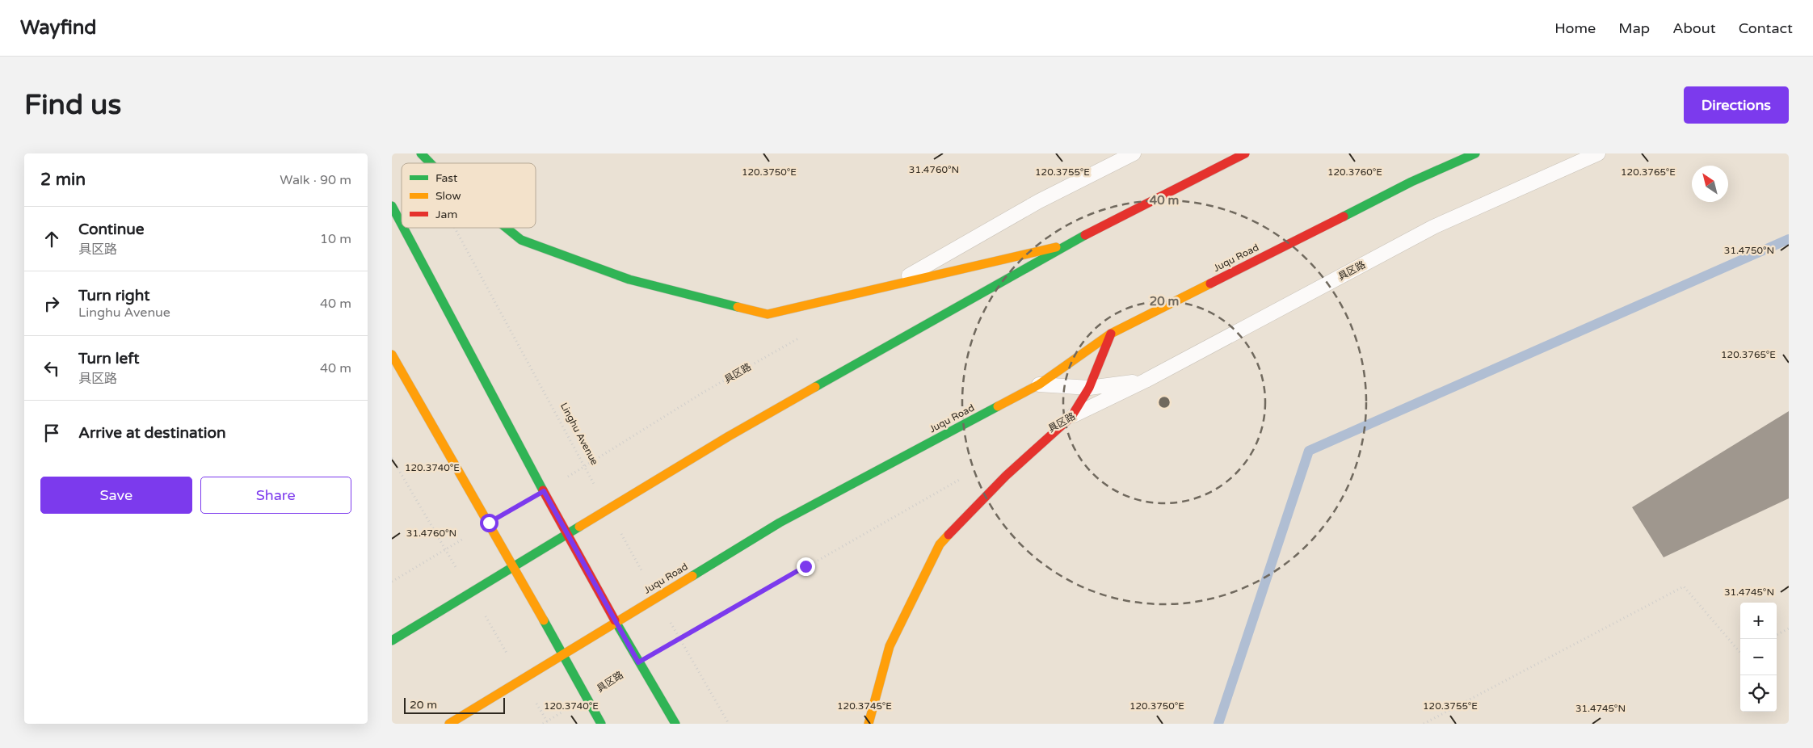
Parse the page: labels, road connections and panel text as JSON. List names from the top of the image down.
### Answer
{
  "streets": {
    "main road": ["Juqu Road"],
    "lane": ["具区路"],
    "path": ["Linghu Avenue"]
  },
  "crossings": [
    ["Juqu Road", "Linghu Avenue"],
    ["具区路", "Linghu Avenue"]
  ],
  "legend": ["Fast", "Slow", "Jam"],
  "scale_bar": "20 m",
  "north": "top left",
  "page": {
    "header": "Wayfind",
    "nav": [
      "Home",
      "Map",
      "About",
      "Contact"
    ],
    "buttons": [
      "Directions",
      ["Save", "Share"]
    ],
    "title": "Find us",
    "heading": ["2 min", "Walk · 90 m"],
    "list": [
      ["Continue", "具区路", "10 m"],
      ["Turn right", "Linghu Avenue", "40 m"],
      ["Turn left", "具区路", "40 m"],
      "Arrive at destination"
    ],
    "map_buttons": ["+", "−"],
    "scale": "20 m"
  },
  "coordinates": [
    "31.4760°N",
    "120.3765°E",
    "120.3750°E",
    "120.3755°E",
    "120.3760°E",
    "31.4750°N",
    "120.3740°E",
    "31.4745°N",
    "120.3745°E"
  ],
  "rings": ["40 m", "20 m"]
}
